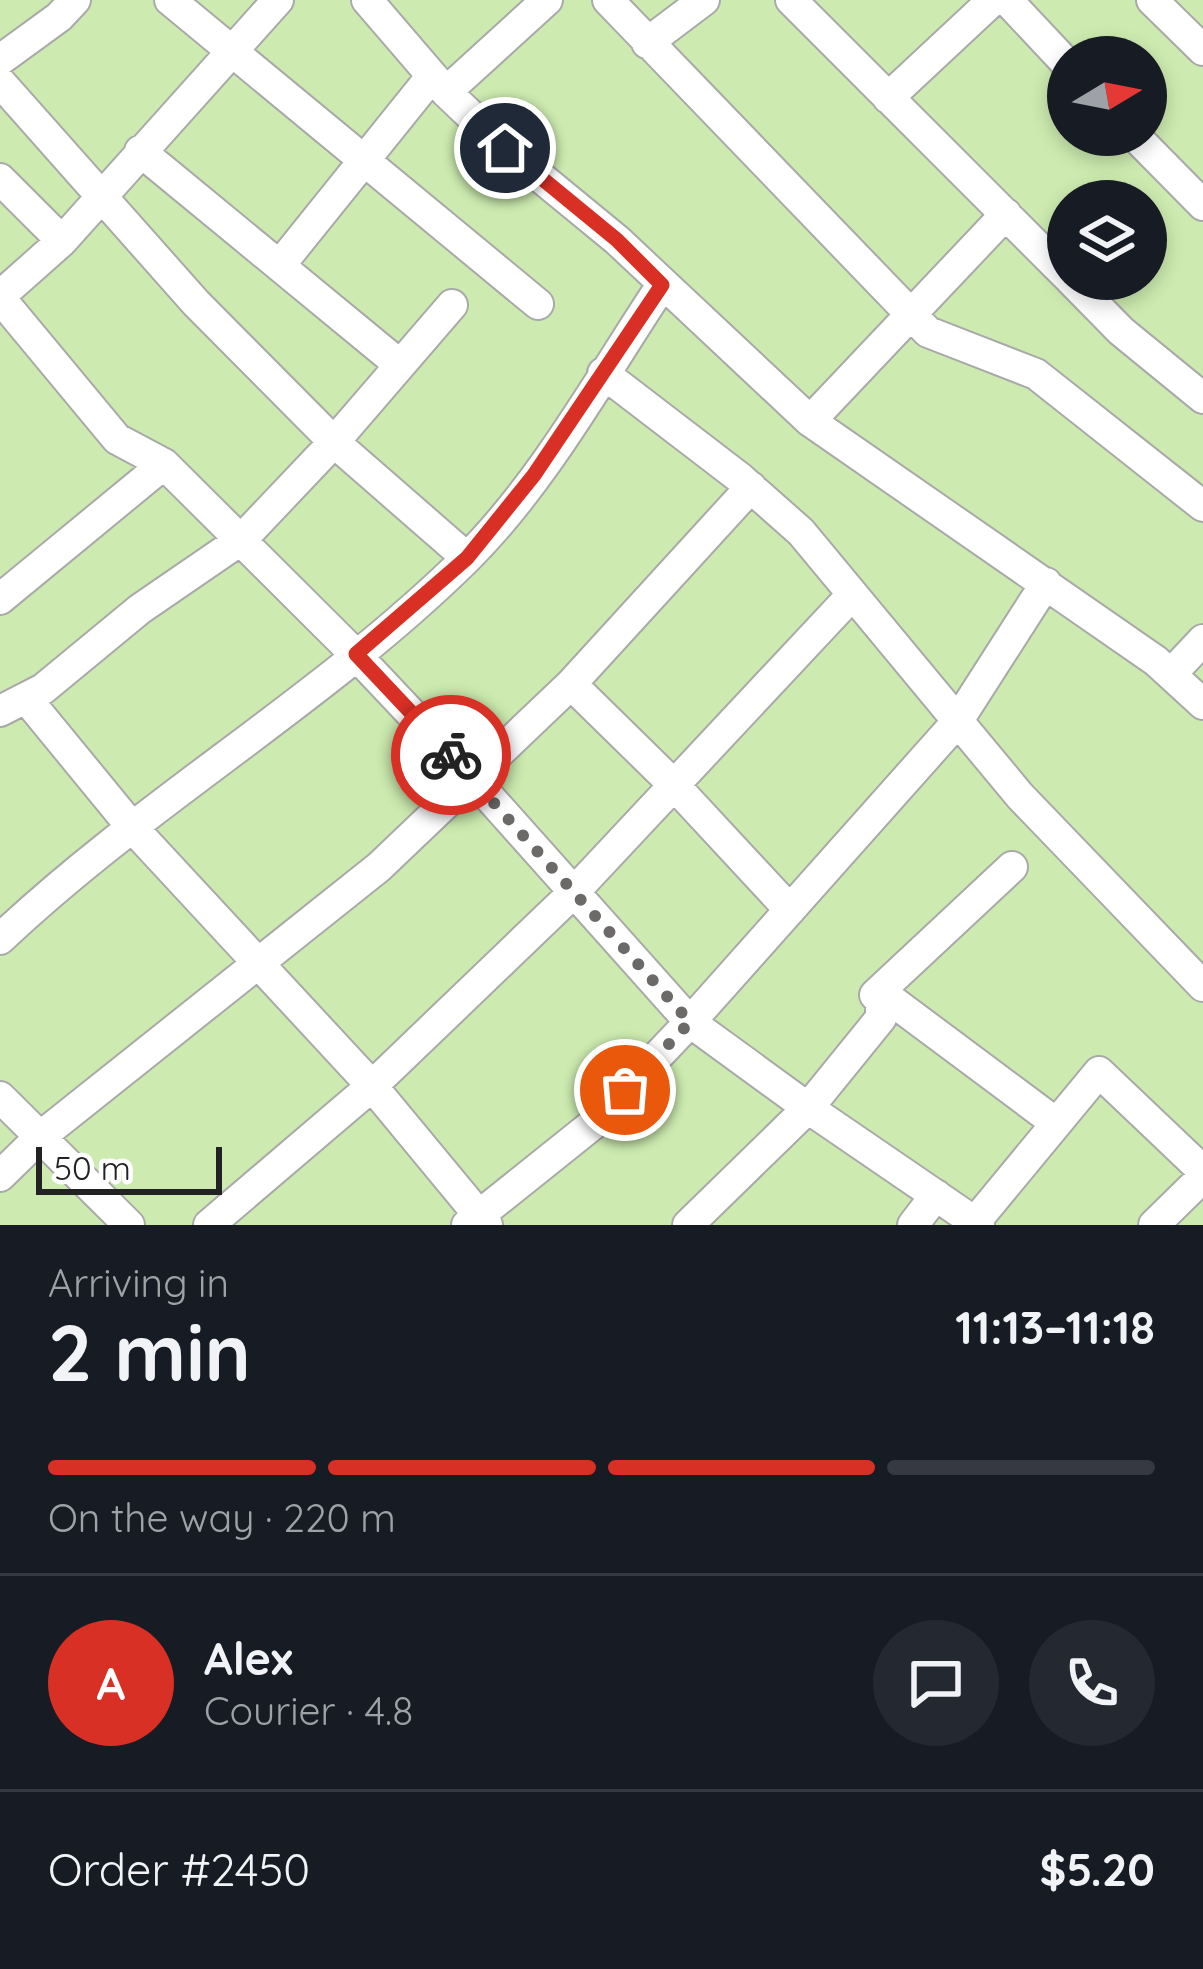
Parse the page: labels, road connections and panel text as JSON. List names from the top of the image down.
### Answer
{
  "scale_bar": "50 m",
  "north": "right",
  "page": {
    "scale": "50 m",
    "heading": ["2 min", "Arriving in", "11:13–11:18"],
    "panel": [
      "Alex",
      "Courier · 4.8",
      "Order #2450",
      "$5.20"
    ],
    "bar": "On the way · 220 m",
    "round": "A"
  }
}
